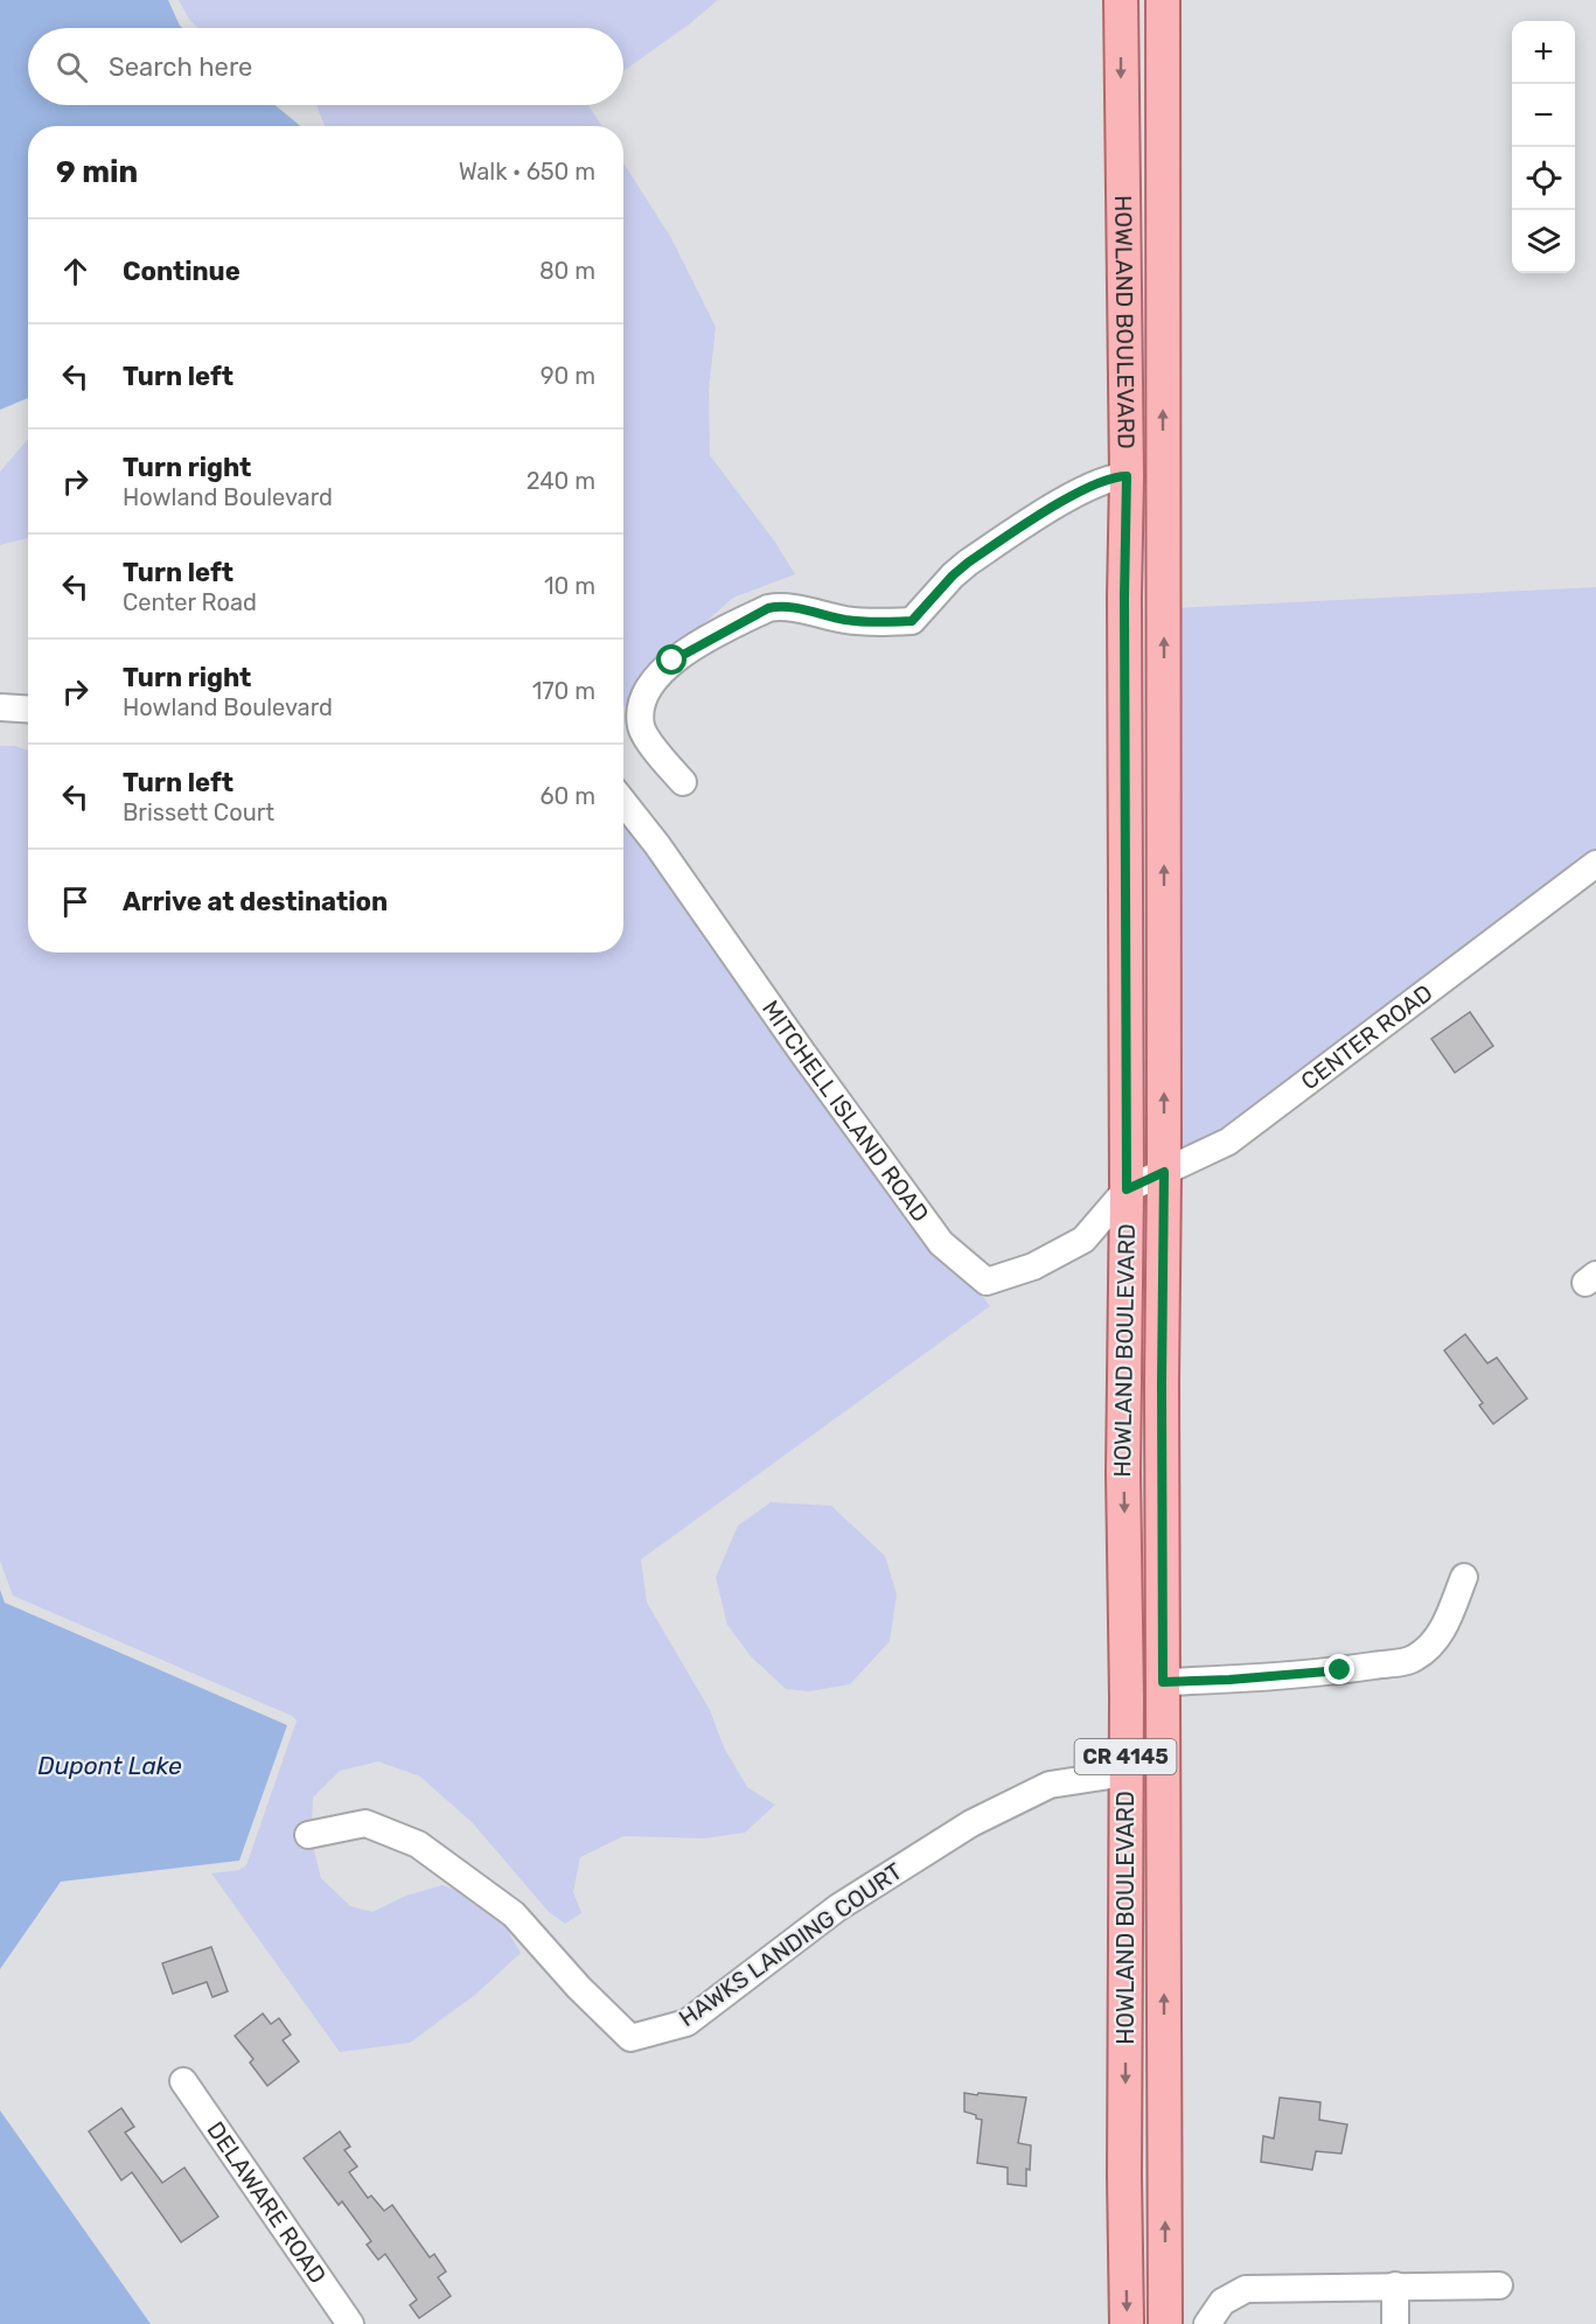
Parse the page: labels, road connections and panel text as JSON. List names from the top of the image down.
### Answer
{
  "streets": {
    "main road": ["HOWLAND BOULEVARD", "CR 4145"],
    "street": [
      "CENTER ROAD",
      "MITCHELL ISLAND ROAD",
      "HAWKS LANDING COURT",
      "DELAWARE ROAD"
    ]
  },
  "crossings": [
    ["HOWLAND BOULEVARD", "CENTER ROAD"],
    ["HOWLAND BOULEVARD", "MITCHELL ISLAND ROAD"],
    ["HOWLAND BOULEVARD", "HAWKS LANDING COURT"],
    ["CENTER ROAD", "MITCHELL ISLAND ROAD"]
  ],
  "water": ["Dupont Lake"],
  "page": {
    "map_buttons": ["+", "−"],
    "search": "Search here",
    "heading": ["9 min", "Walk · 650 m"],
    "list": [
      ["Continue", "80 m"],
      ["Turn left", "90 m"],
      ["Turn right", "Howland Boulevard", "240 m"],
      ["Turn left", "Center Road", "10 m"],
      ["Turn right", "Howland Boulevard", "170 m"],
      ["Turn left", "Brissett Court", "60 m"],
      "Arrive at destination"
    ]
  }
}
